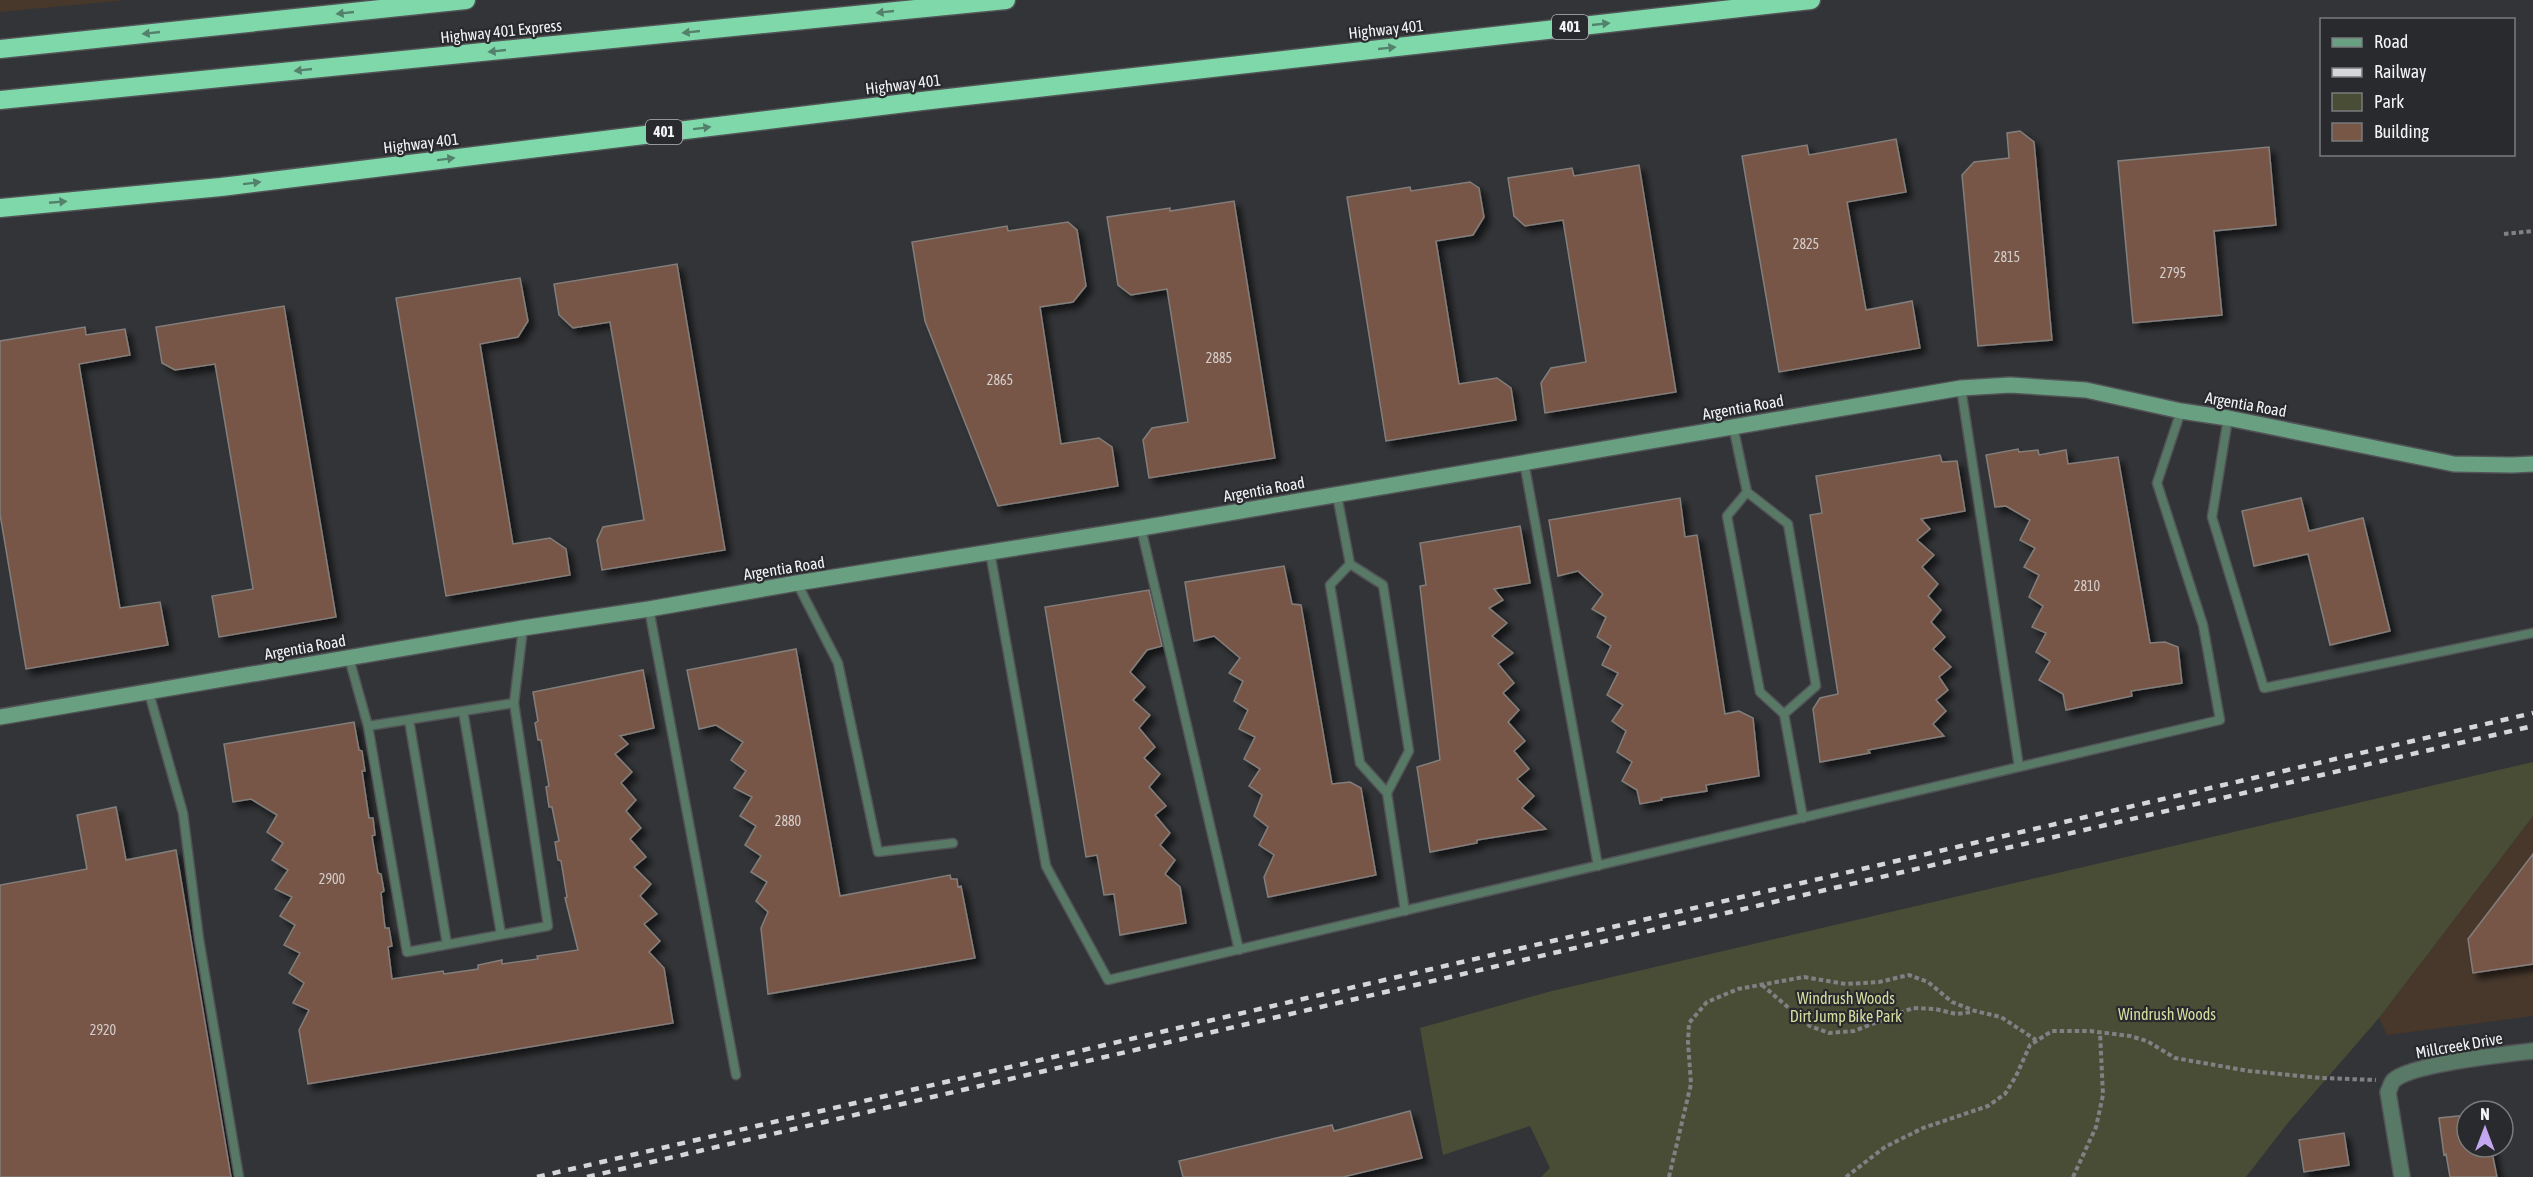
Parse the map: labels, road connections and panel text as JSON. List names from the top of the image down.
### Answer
{
  "streets": {
    "highway": ["401", "Highway 401", "Highway 401 Express"],
    "street": ["Argentia Road", "Millcreek Drive"]
  },
  "one_way": ["Highway 401"],
  "parks": ["Windrush Woods Dirt Jump Bike Park", "Windrush Woods"],
  "house_numbers": [
    "2825",
    "2815",
    "2795",
    "2885",
    "2865",
    "2810",
    "2880",
    "2900",
    "2920"
  ],
  "legend": [
    "Road",
    "Railway",
    "Park",
    "Building"
  ],
  "north": "top"
}
